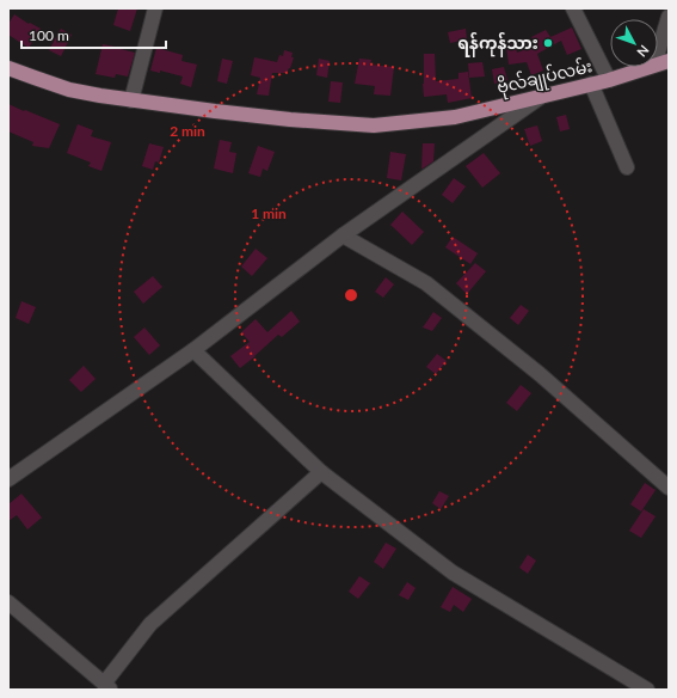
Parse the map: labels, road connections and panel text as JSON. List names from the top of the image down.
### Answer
{
  "streets": {
    "main road": ["ဗိုလ်ချုပ်လမ်း"]
  },
  "places": ["ရန်ကုန်သား"],
  "scale_bar": "100 m",
  "north": "bottom right",
  "rings": ["2 min", "1 min"]
}
